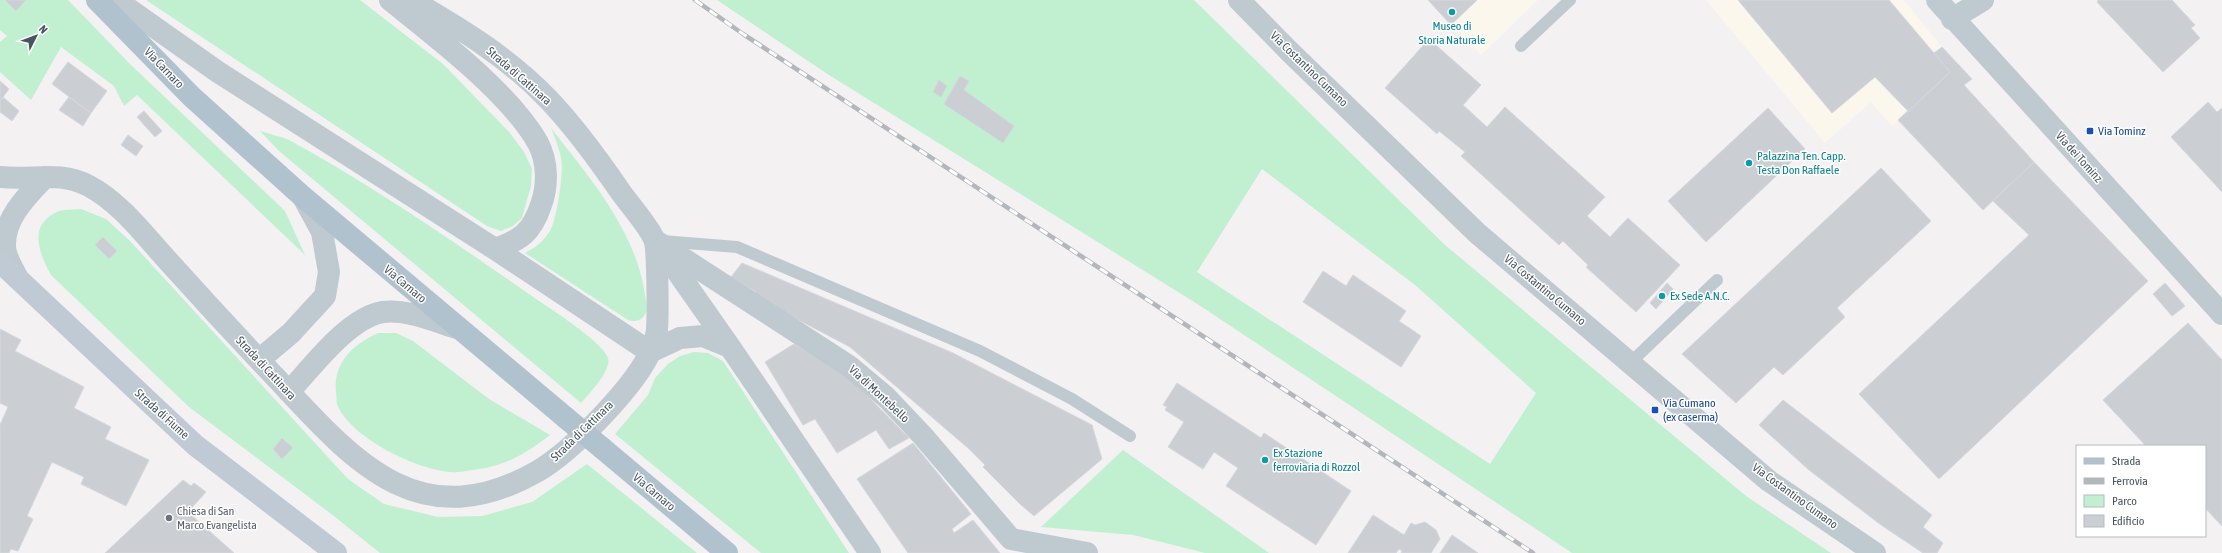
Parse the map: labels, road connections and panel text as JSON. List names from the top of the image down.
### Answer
{
  "streets": {
    "main road": ["Via Carnaro", "Strada di Fiume"],
    "street": [
      "Via Costantino Cumano",
      "Strada di Cattinara",
      "Via dei Tominz",
      "Via di Montebello"
    ]
  },
  "crossings": [
    ["Strada di Cattinara", "Via di Montebello"]
  ],
  "places": {
    "other": [
      "Museo di Storia Naturale",
      "Palazzina Ten. Capp. Testa Don Raffaele",
      "Ex Sede A.N.C.",
      "Ex Stazione ferroviaria di Rozzol",
      "Chiesa di San Marco Evangelista"
    ],
    "transit": ["Via Tominz", "Via Cumano (ex caserma)"]
  },
  "legend": [
    "Strada",
    "Ferrovia",
    "Parco",
    "Edificio"
  ],
  "north": "top right"
}
